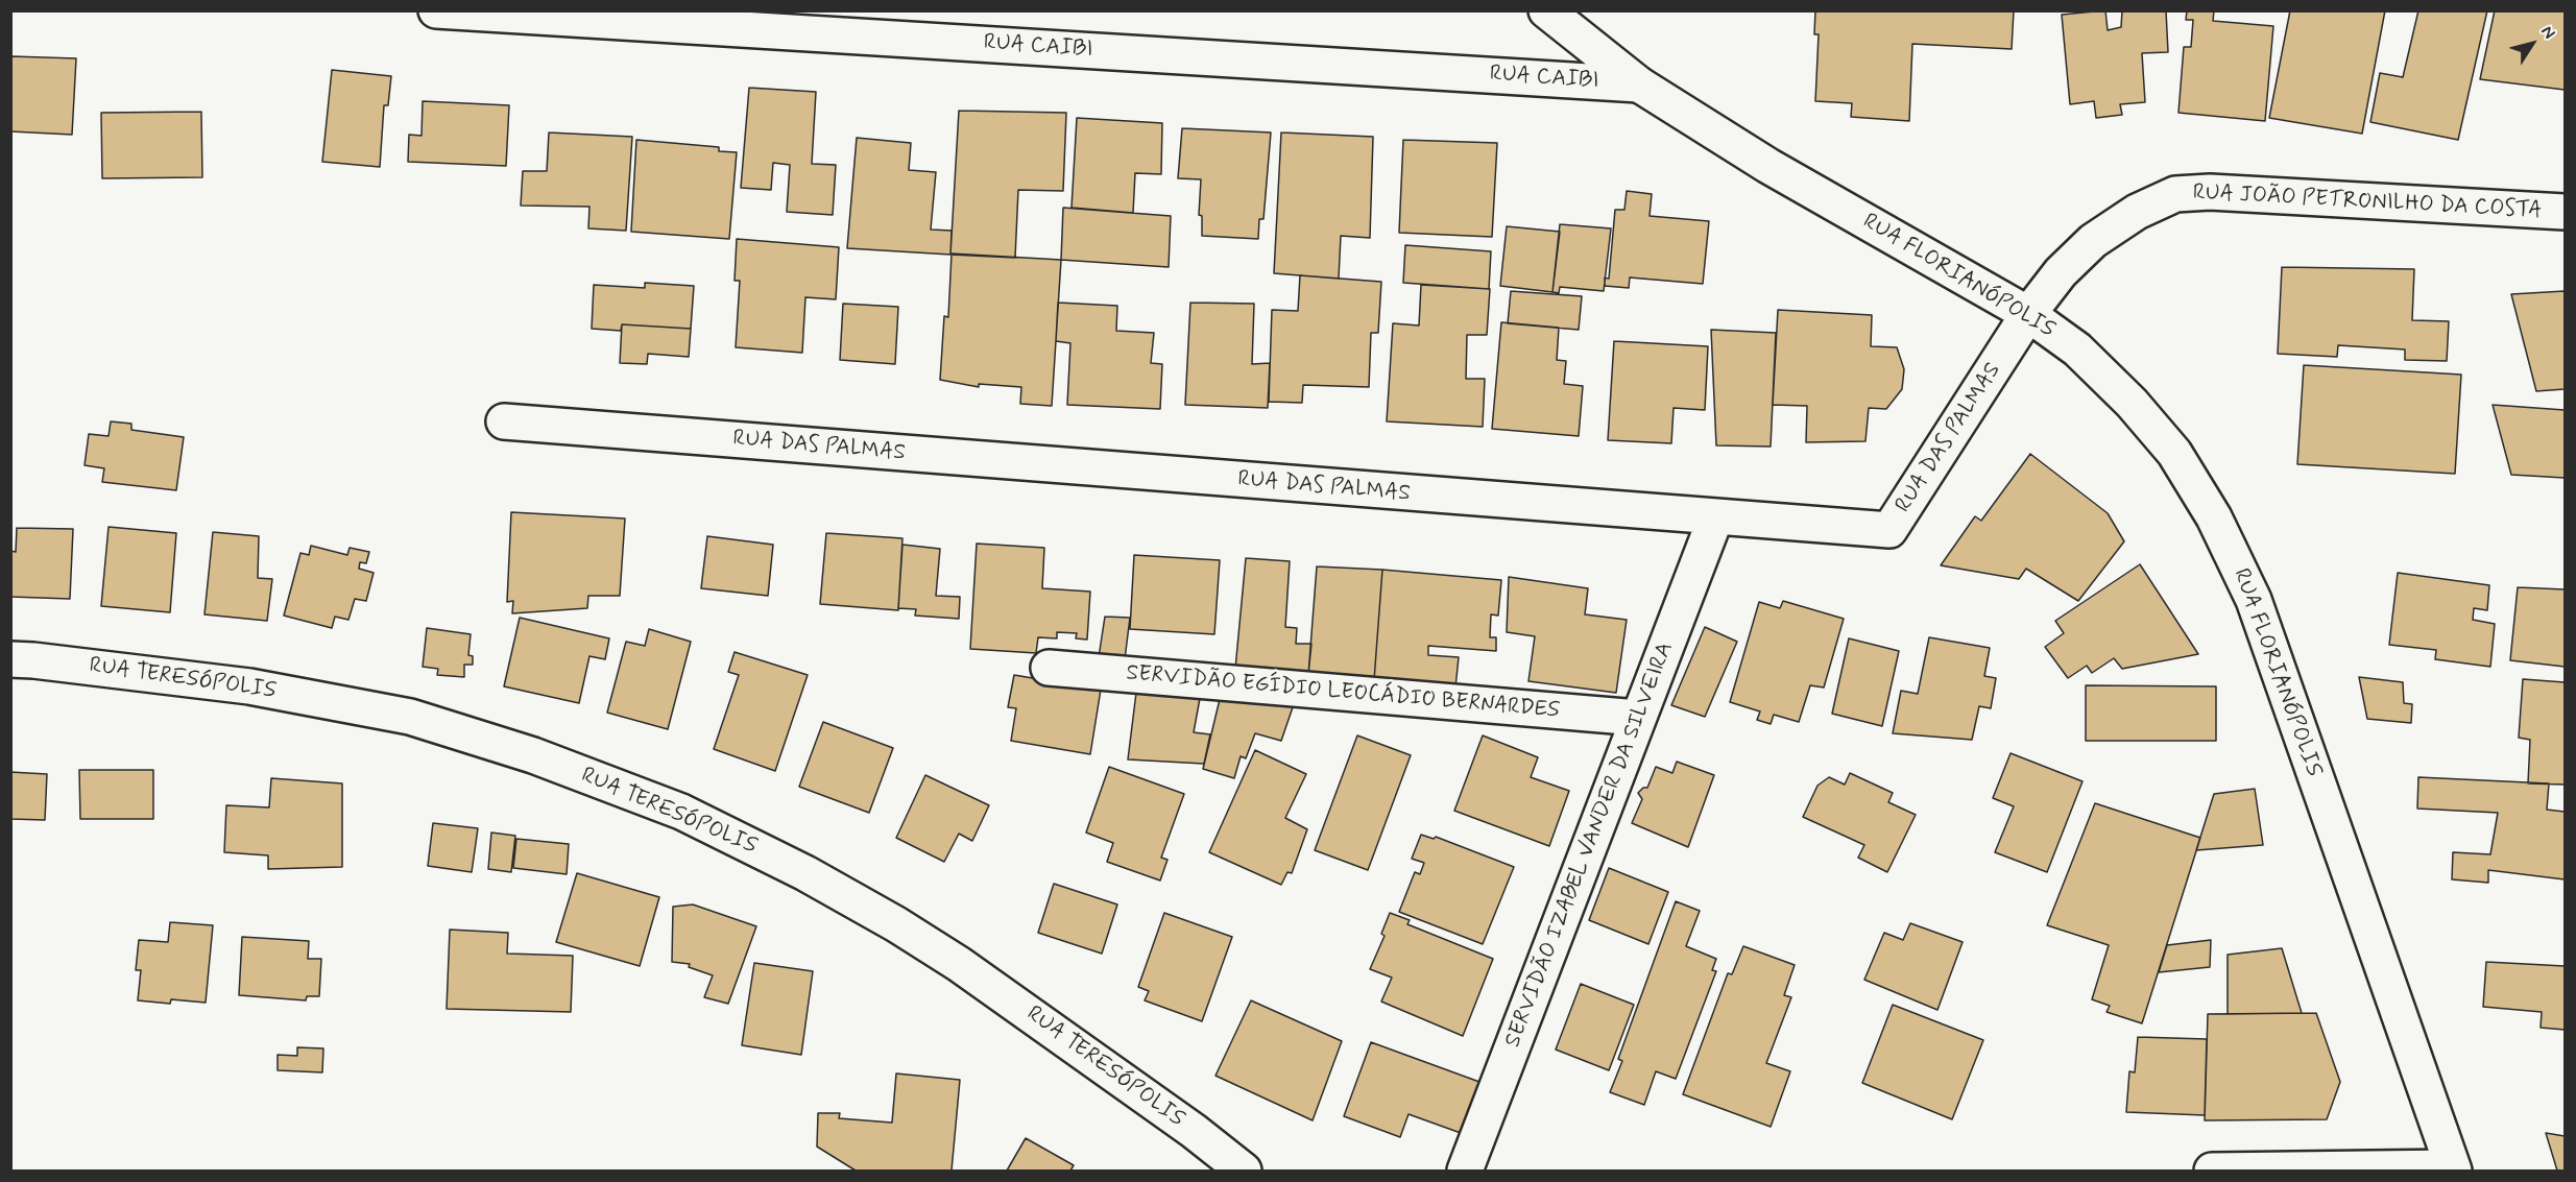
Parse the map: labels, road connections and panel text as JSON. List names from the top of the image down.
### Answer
{
  "streets": {
    "street": [
      "RUA CAIBI",
      "RUA JOÃO PETRONILHO DA COSTA",
      "RUA FLORIANÓPOLIS",
      "RUA DAS PALMAS",
      "RUA TERESÓPOLIS",
      "SERVIDÃO EGÍDIO LEOCÁDIO BERNARDES",
      "SERVIDÃO IZABEL VANDER DA SILVEIRA"
    ]
  },
  "crossings": [
    ["RUA CAIBI", "RUA FLORIANÓPOLIS"],
    ["RUA JOÃO PETRONILHO DA COSTA", "RUA FLORIANÓPOLIS"],
    ["RUA JOÃO PETRONILHO DA COSTA", "RUA DAS PALMAS"],
    ["RUA FLORIANÓPOLIS", "RUA DAS PALMAS"],
    ["RUA DAS PALMAS", "SERVIDÃO IZABEL VANDER DA SILVEIRA"],
    ["SERVIDÃO EGÍDIO LEOCÁDIO BERNARDES", "SERVIDÃO IZABEL VANDER DA SILVEIRA"]
  ],
  "north": "top right"
}
